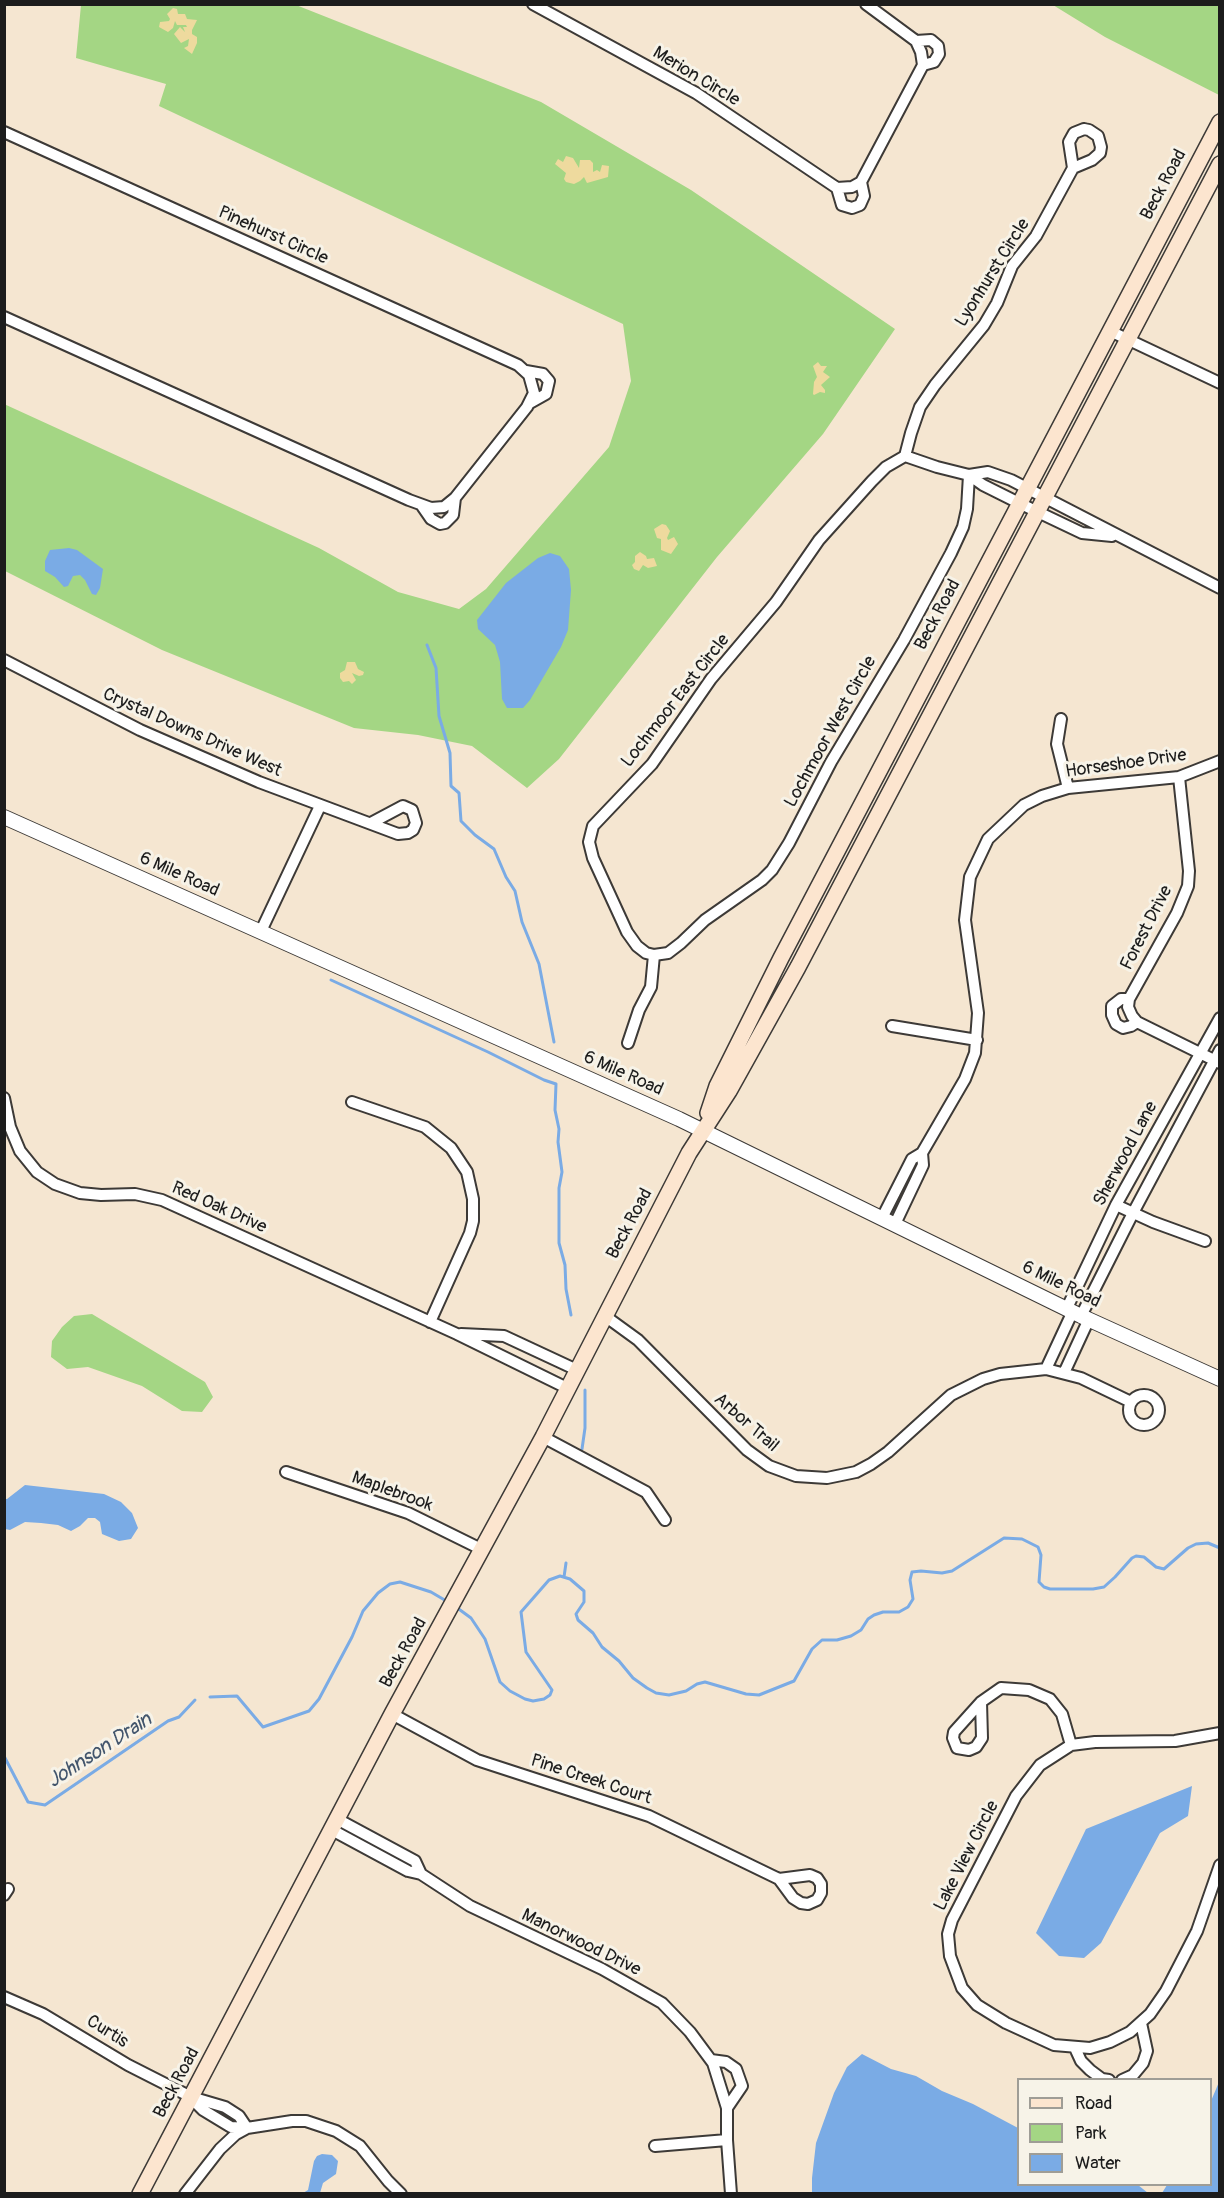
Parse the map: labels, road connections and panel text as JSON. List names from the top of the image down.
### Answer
{
  "streets": {
    "main road": ["Beck Road"],
    "street": [
      "Merion Circle",
      "Pinehurst Circle",
      "Lyonhurst Circle",
      "Lochmoor East Circle",
      "Lochmoor West Circle",
      "Crystal Downs Drive West",
      "Horseshoe Drive",
      "6 Mile Road",
      "Forest Drive",
      "Sherwood Lane",
      "Red Oak Drive",
      "Arbor Trail",
      "Maplebrook",
      "Pine Creek Court",
      "Lake View Circle",
      "Manorwood Drive",
      "Curtis"
    ]
  },
  "crossings": [
    ["Beck Road", "6 Mile Road"],
    ["Beck Road", "Red Oak Drive"],
    ["Beck Road", "Arbor Trail"],
    ["Beck Road", "Maplebrook"],
    ["Beck Road", "Pine Creek Court"],
    ["Beck Road", "Manorwood Drive"],
    ["Beck Road", "Curtis"],
    ["Lyonhurst Circle", "Lochmoor East Circle"],
    ["Lochmoor East Circle", "Lochmoor West Circle"],
    ["Horseshoe Drive", "6 Mile Road"],
    ["Horseshoe Drive", "Forest Drive"],
    ["6 Mile Road", "Sherwood Lane"]
  ],
  "water": ["Johnson Drain"],
  "legend": ["Road", "Park", "Water"]
}
